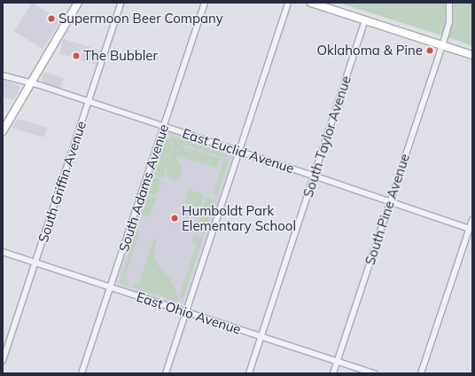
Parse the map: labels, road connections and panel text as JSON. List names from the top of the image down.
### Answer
{
  "streets": {
    "street": [
      "South Taylor Avenue",
      "East Euclid Avenue",
      "South Griffin Avenue",
      "South Adams Avenue",
      "South Pine Avenue",
      "East Ohio Avenue"
    ]
  },
  "crossings": [
    ["South Taylor Avenue", "East Euclid Avenue"],
    ["South Taylor Avenue", "East Ohio Avenue"],
    ["East Euclid Avenue", "South Griffin Avenue"],
    ["East Euclid Avenue", "South Adams Avenue"],
    ["East Euclid Avenue", "South Pine Avenue"],
    ["South Griffin Avenue", "East Ohio Avenue"],
    ["South Adams Avenue", "East Ohio Avenue"],
    ["South Pine Avenue", "East Ohio Avenue"]
  ],
  "places": [
    "Supermoon Beer Company",
    "Oklahoma & Pine",
    "The Bubbler",
    "Humboldt Park Elementary School"
  ]
}
